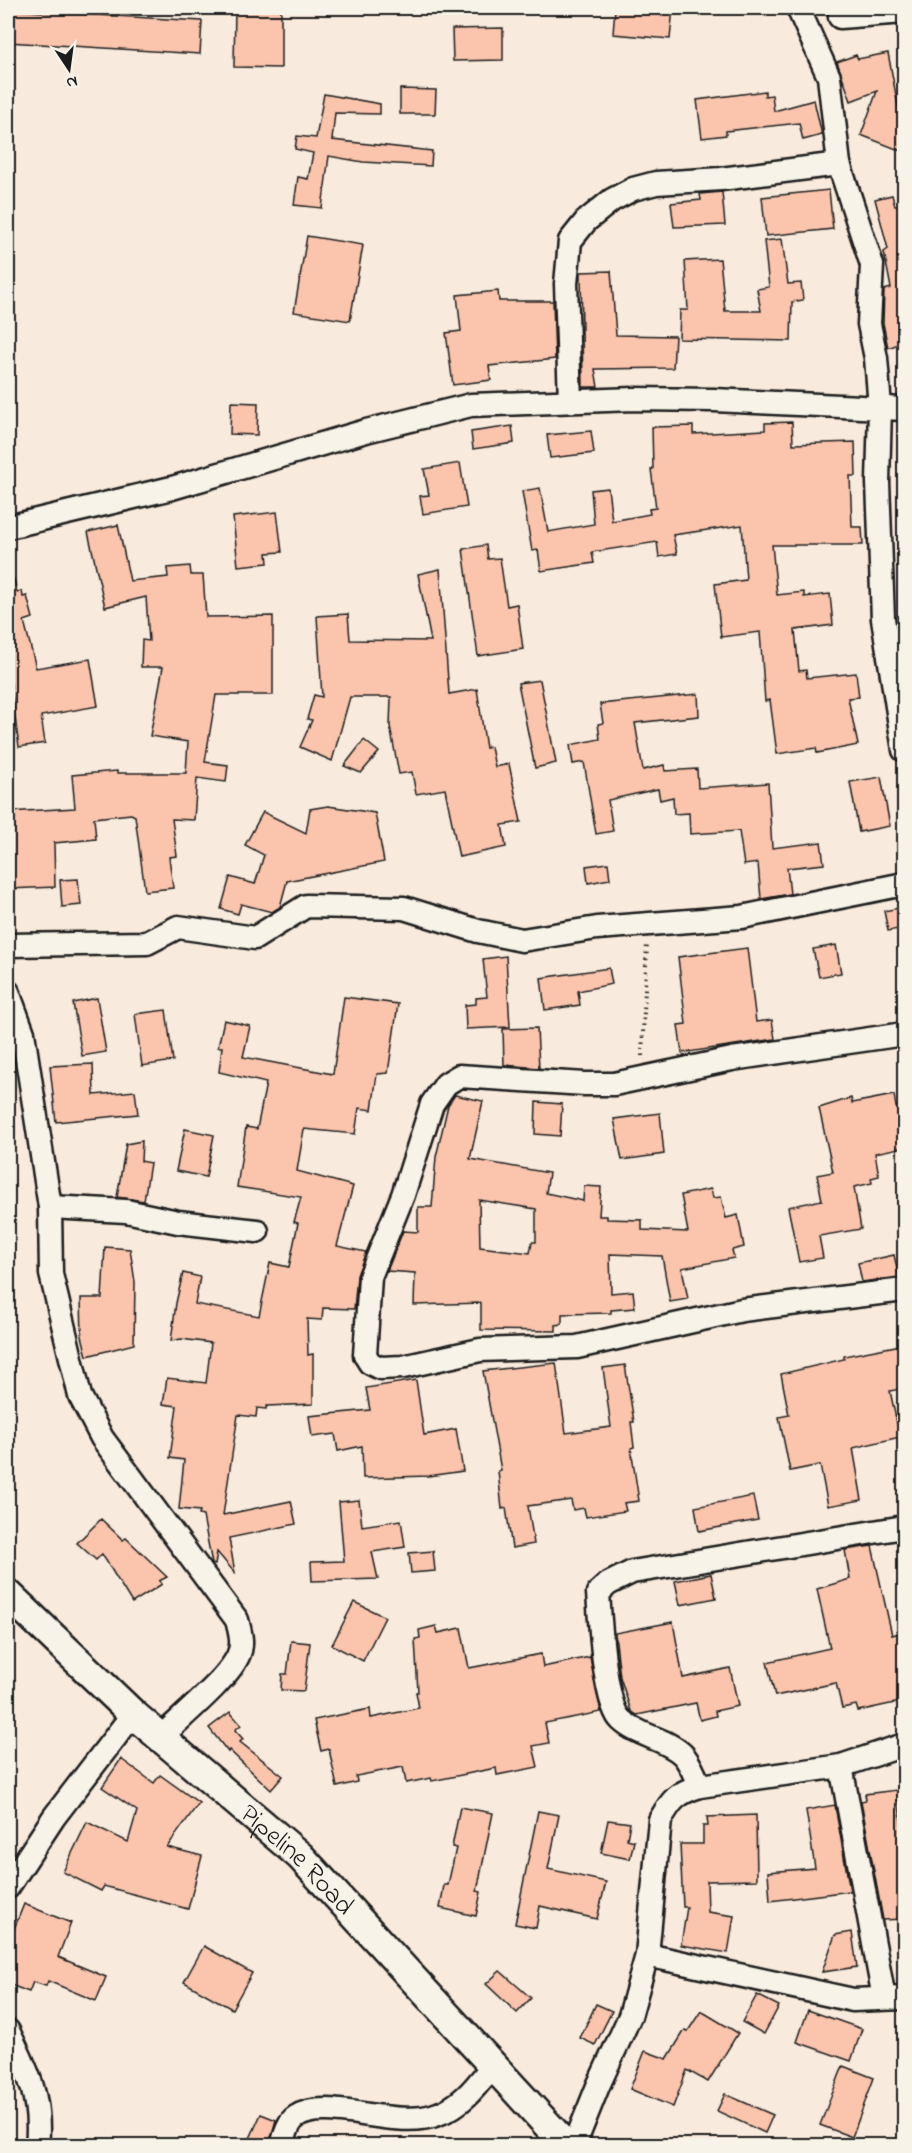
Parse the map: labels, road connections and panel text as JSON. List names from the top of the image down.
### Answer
{
  "streets": {
    "street": ["Pipeline Road"]
  },
  "north": "bottom"
}
